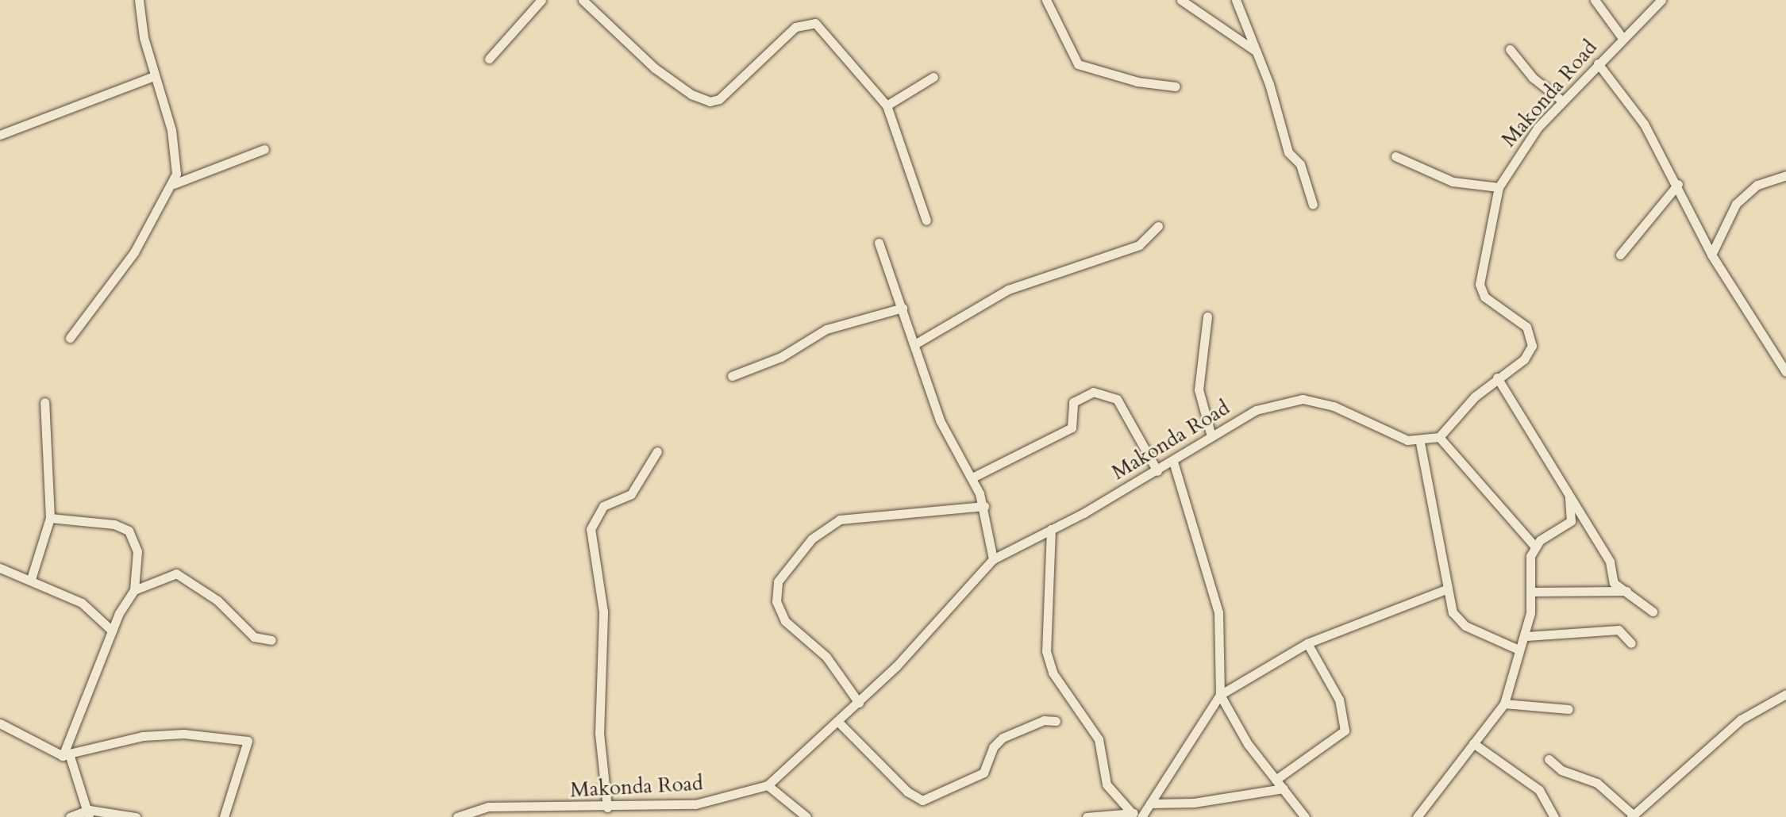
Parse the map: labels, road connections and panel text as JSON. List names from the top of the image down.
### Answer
{
  "streets": {
    "street": ["Makonda Road"]
  }
}
